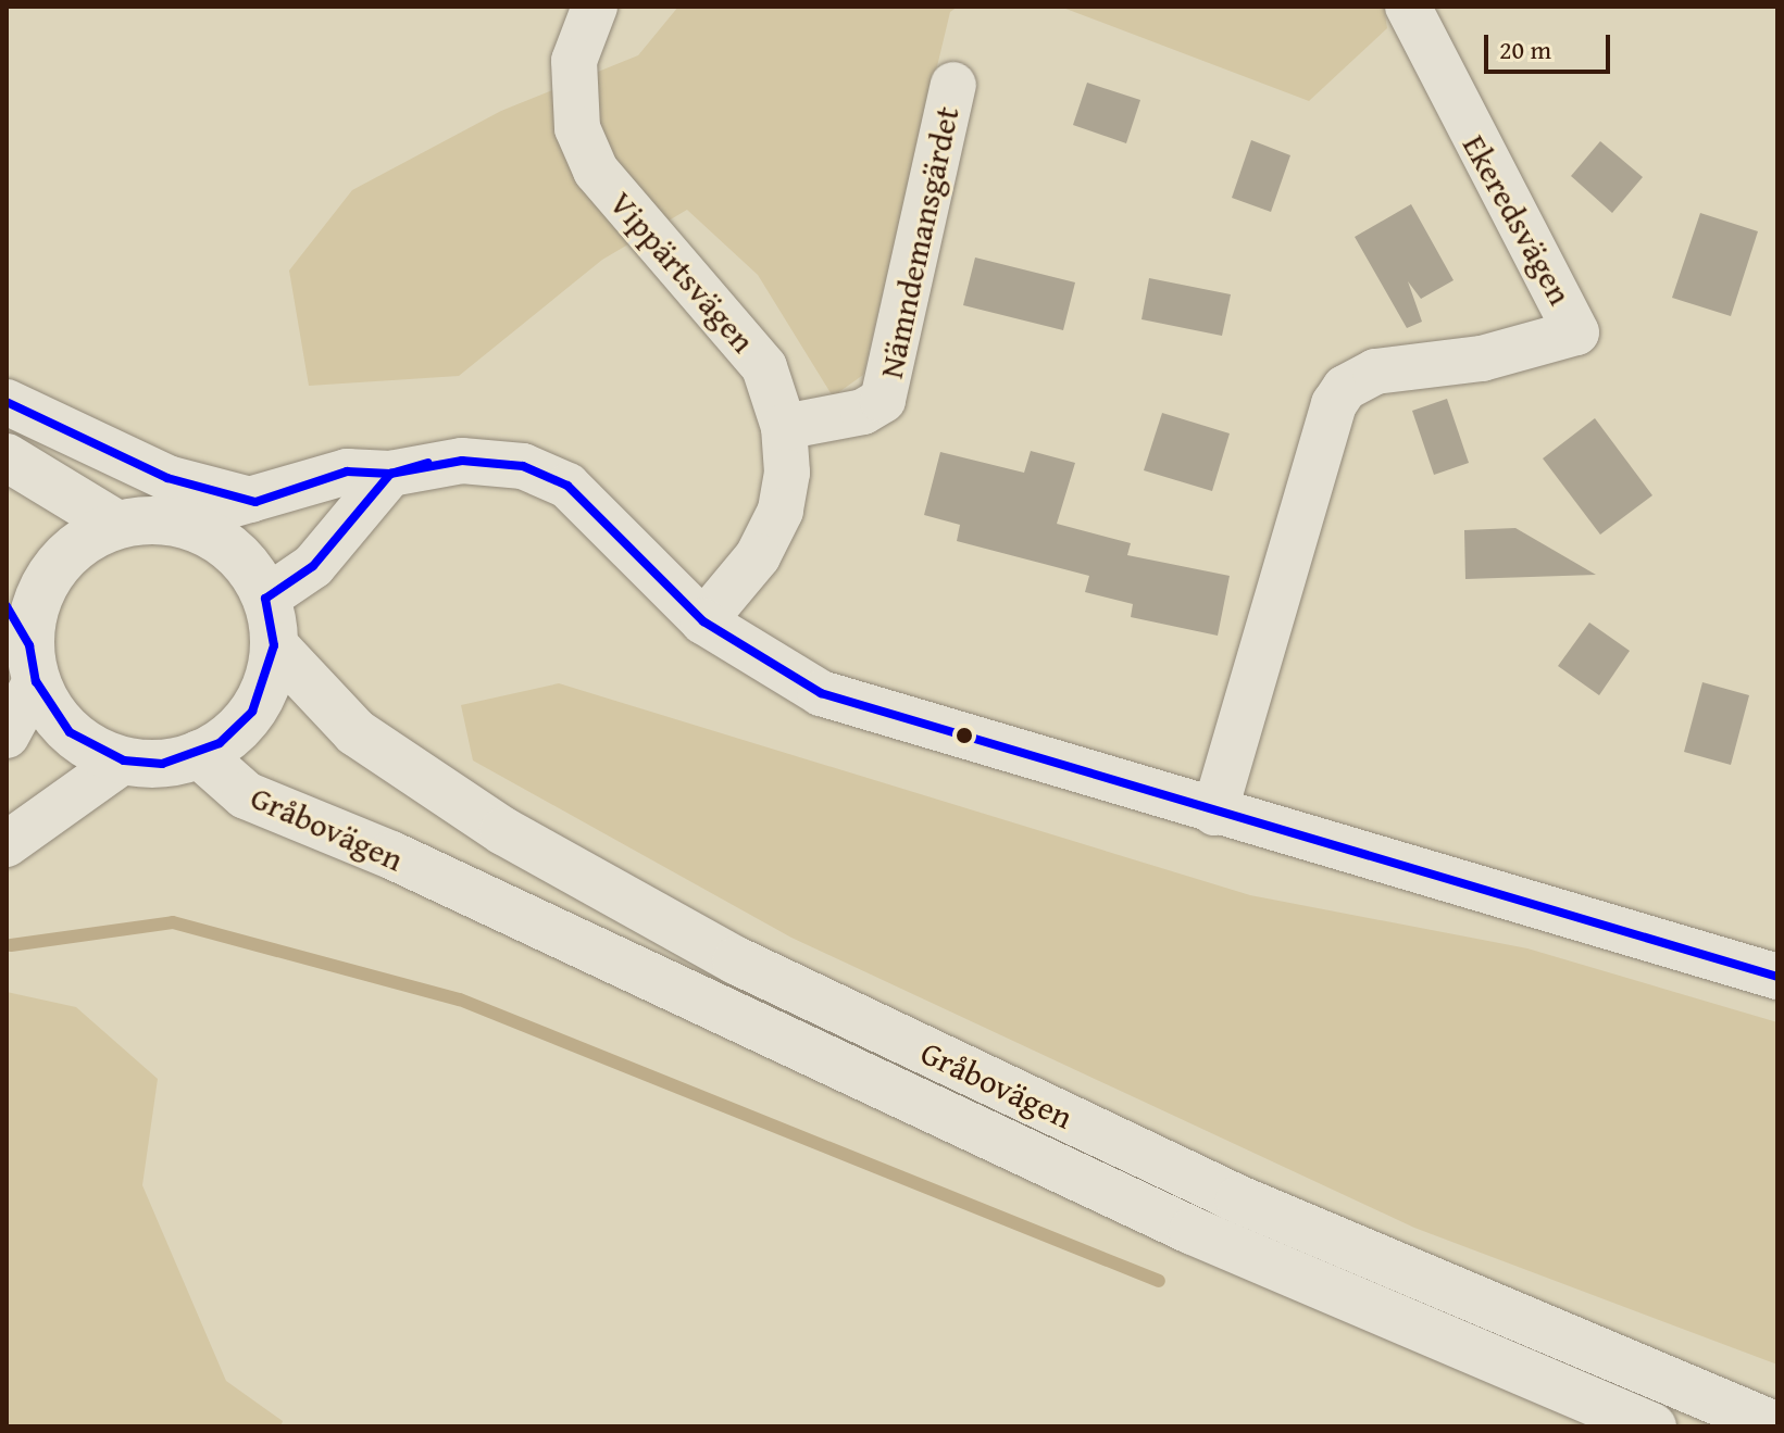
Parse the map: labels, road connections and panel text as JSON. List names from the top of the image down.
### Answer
{
  "streets": {
    "main road": ["Gråbovägen"],
    "street": ["Ekeredsvägen", "Nämndemansgärdet", "Vippärtsvägen"]
  },
  "crossings": [
    ["Nämndemansgärdet", "Vippärtsvägen"]
  ],
  "scale_bar": "20 m"
}
